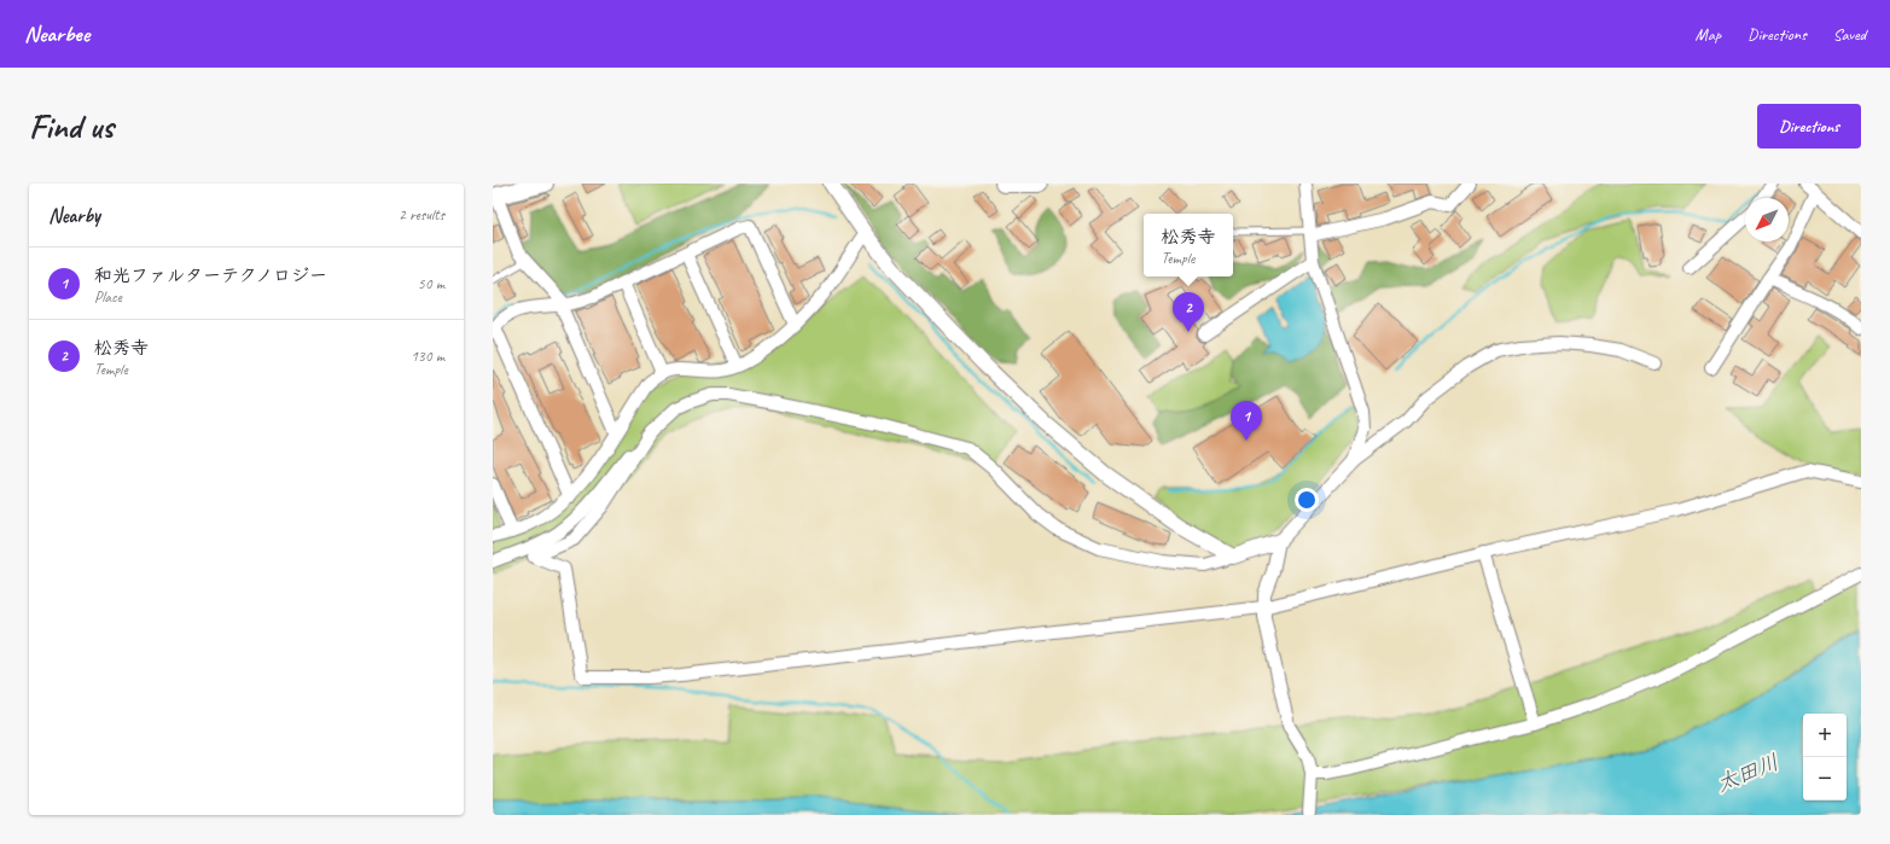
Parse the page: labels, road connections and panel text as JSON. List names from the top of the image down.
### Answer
{
  "water": ["太田川"],
  "north": "bottom left",
  "page": {
    "header": "Nearbee",
    "nav": ["Map", "Directions", "Saved"],
    "buttons": "Directions",
    "title": "Find us",
    "heading": ["Nearby", "2 results"],
    "popup": ["松秀寺", "Temple"],
    "list": [
      {
        "mark": "1",
        "name": "和光ファルターテクノロジー",
        "note": "Place",
        "value": "50 m"
      },
      {
        "mark": "2",
        "name": "松秀寺",
        "note": "Temple",
        "value": "130 m"
      }
    ],
    "pins": ["2", "1"],
    "map_buttons": ["+", "−"]
  }
}
